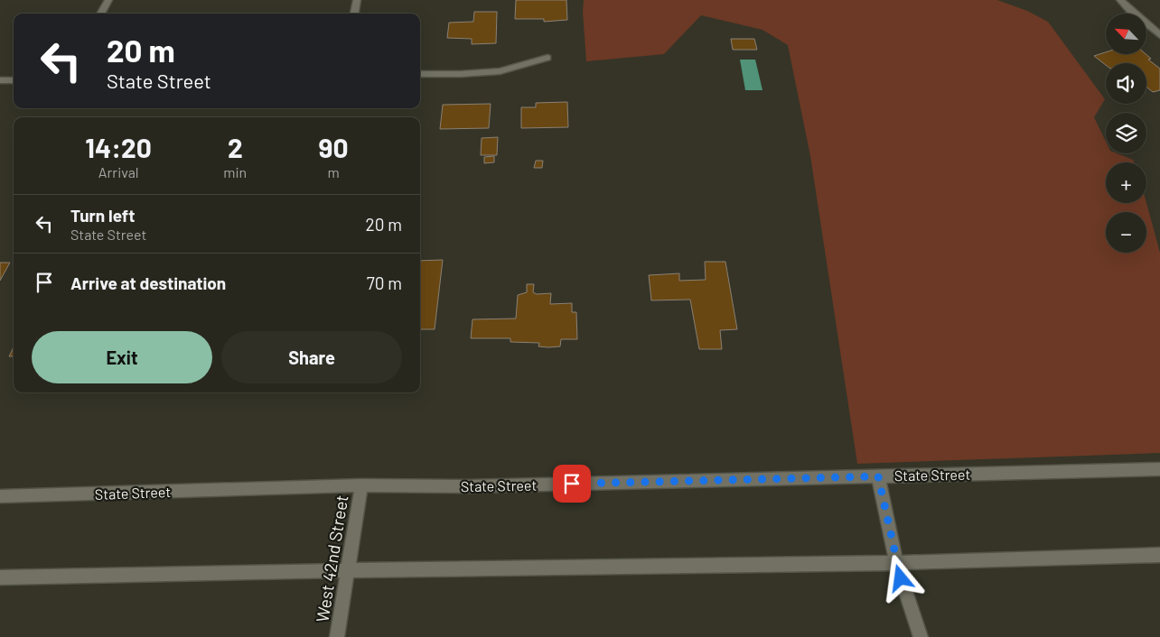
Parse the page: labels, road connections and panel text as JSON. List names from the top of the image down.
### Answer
{
  "streets": {
    "street": ["State Street", "West 42nd Street"]
  },
  "crossings": [
    ["State Street", "West 42nd Street"]
  ],
  "north": "top left",
  "page": {
    "map_buttons": ["+", "−"],
    "turn": ["20 m", "State Street"],
    "eta": [
      "14:20",
      "Arrival",
      "2",
      "min",
      "90",
      "m"
    ],
    "list": [
      {
        "name": "Turn left",
        "note": "State Street",
        "value": "20 m"
      },
      {
        "name": "Arrive at destination",
        "value": "70 m"
      }
    ],
    "buttons": ["Exit", "Share"]
  }
}
